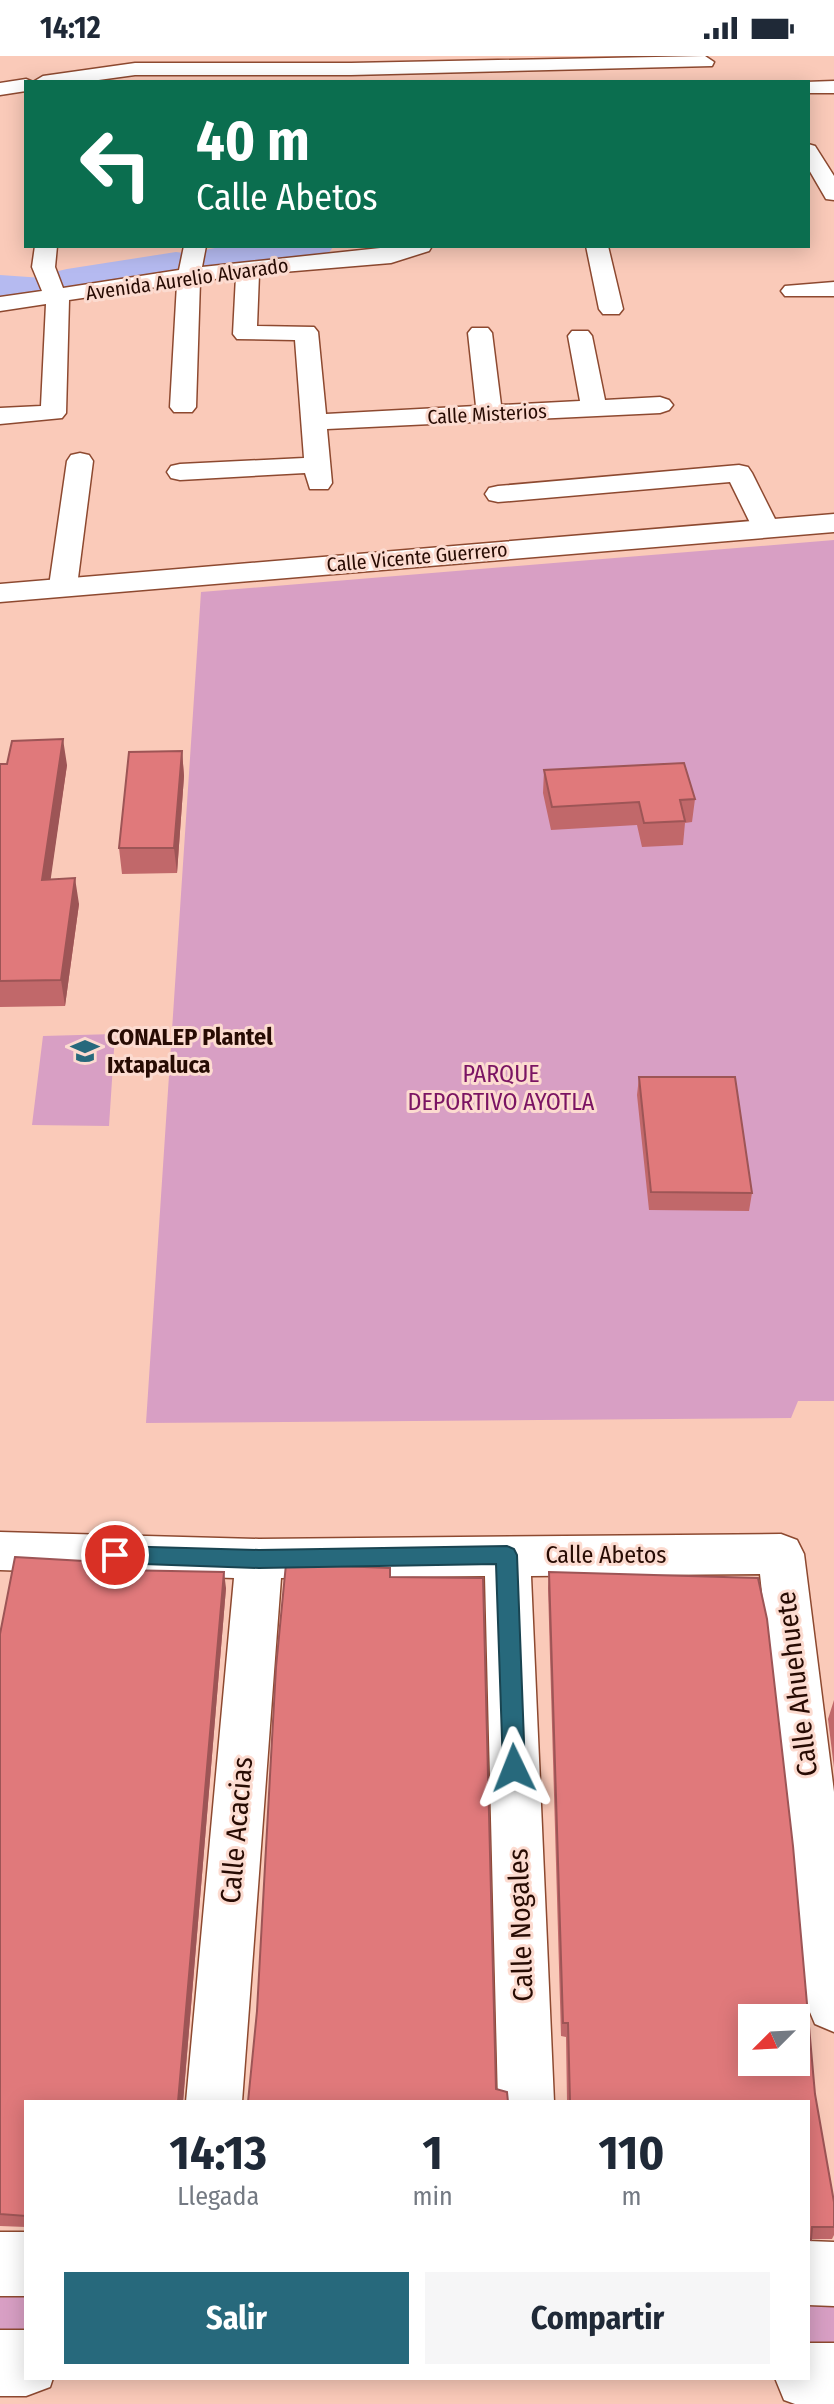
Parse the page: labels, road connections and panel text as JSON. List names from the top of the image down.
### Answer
{
  "streets": {
    "street": [
      "Avenida Aurelio Alvarado",
      "Calle Misterios",
      "Calle Vicente Guerrero",
      "Calle Abetos",
      "Calle Ahuehuete",
      "Calle Acacias",
      "Calle Nogales"
    ]
  },
  "crossings": [
    ["Calle Abetos", "Calle Ahuehuete"],
    ["Calle Abetos", "Calle Acacias"],
    ["Calle Abetos", "Calle Nogales"]
  ],
  "parks": ["PARQUE DEPORTIVO AYOTLA"],
  "places": {
    "school or university": ["CONALEP Plantel Ixtapaluca"]
  },
  "north": "bottom left",
  "page": {
    "status": "14:12",
    "turn": ["40 m", "Calle Abetos"],
    "eta": [
      "14:13",
      "Llegada",
      "1",
      "min",
      "110",
      "m"
    ],
    "buttons": ["Salir", "Compartir"]
  }
}
